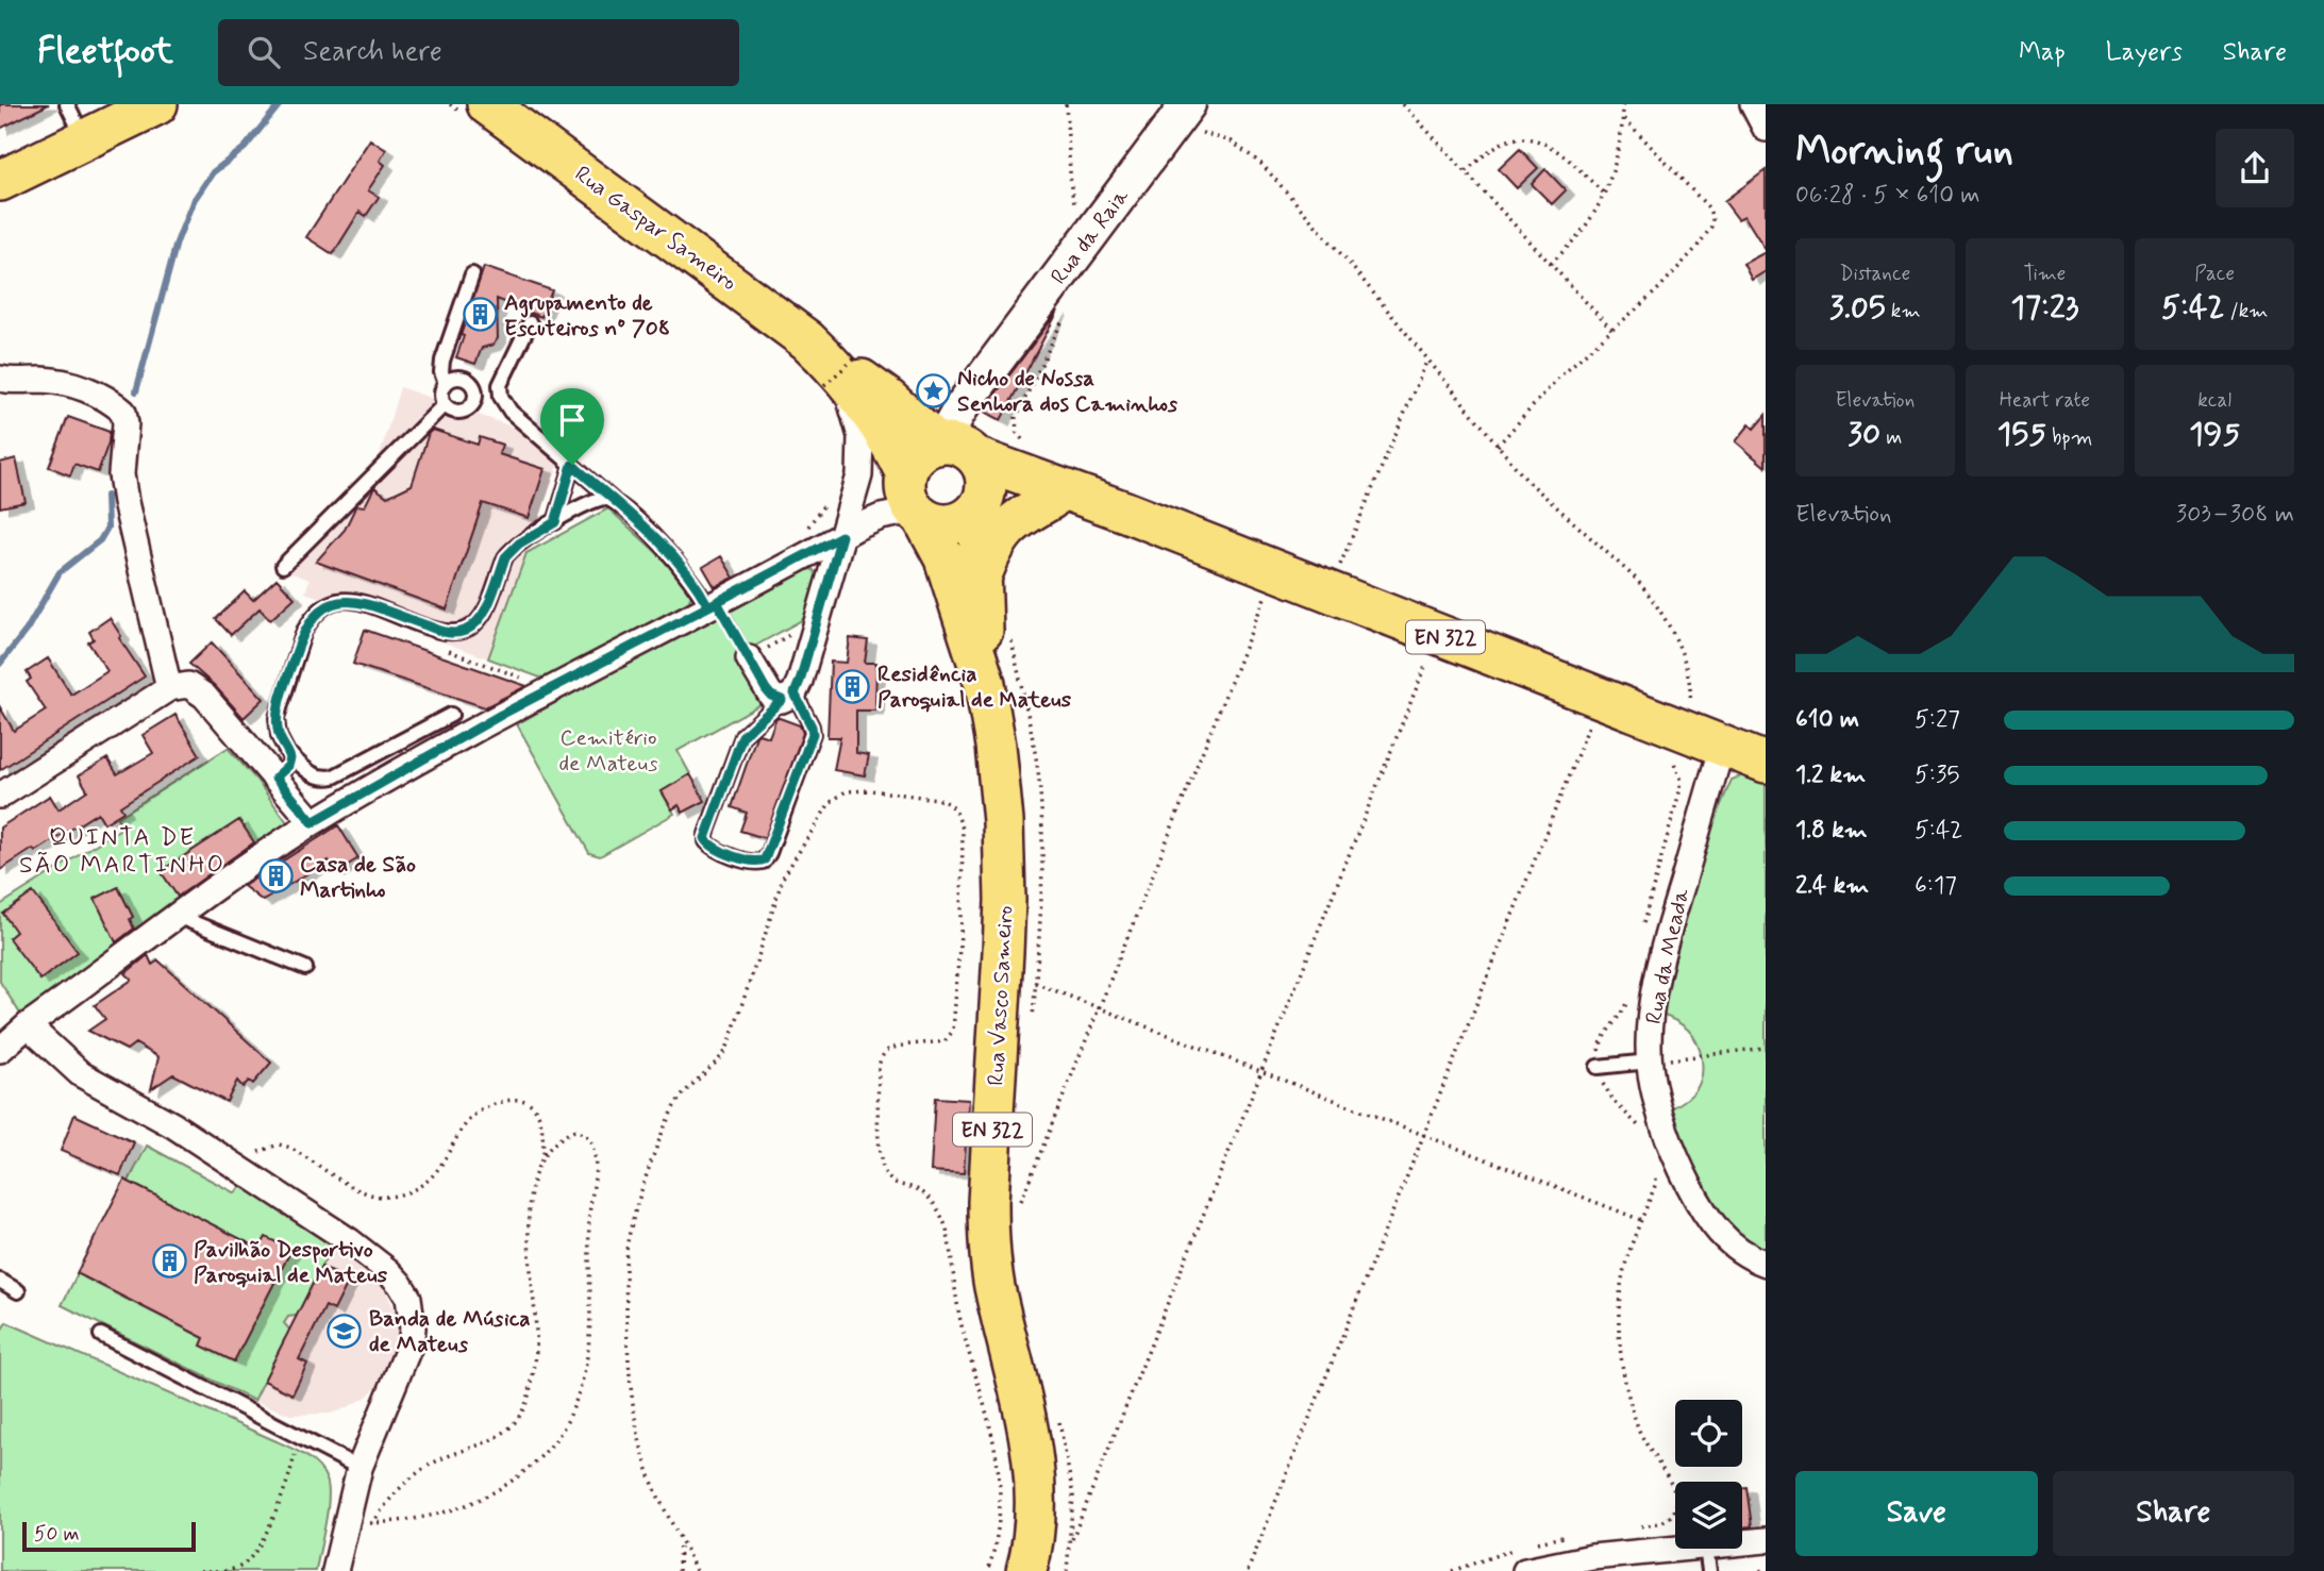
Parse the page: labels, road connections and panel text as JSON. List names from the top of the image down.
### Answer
{
  "streets": {
    "main road": [
      "Rua Gaspar Sameiro",
      "Rua da Raia",
      "EN 322",
      "Rua Vasco Sameiro"
    ],
    "street": ["Rua da Meada"]
  },
  "crossings": [
    ["EN 322", "Rua da Meada"],
    ["EN 322", "Rua Vasco Sameiro"]
  ],
  "districts": ["QUINTA DE SÃO MARTINHO"],
  "parks": ["Cemitério de Mateus"],
  "places": {
    "building": [
      "Agrupamento de Escuteiros nº 708",
      "Residência Paroquial de Mateus",
      "Casa de São Martinho",
      "Pavilhão Desportivo Paroquial de Mateus"
    ],
    "place": ["Nicho de Nossa Senhora dos Caminhos"],
    "school or university": ["Banda de Música de Mateus"]
  },
  "scale_bar": "50 m",
  "page": {
    "header": "Fleetfoot",
    "search": "Search here",
    "nav": ["Map", "Layers", "Share"],
    "heading": ["Morning run", "06:28 · 5 × 610 m"],
    "stats": [
      ["Distance", "3.05 km"],
      ["Time", "17:23"],
      ["Pace", "5:42 /km"],
      ["Elevation", "30 m"],
      ["Heart rate", "155 bpm"],
      ["kcal", "195"]
    ],
    "chart": ["Elevation", "303–308 m"],
    "list": [
      {
        "name": "610 m",
        "note": "5:27"
      },
      {
        "name": "1.2 km",
        "note": "5:35"
      },
      {
        "name": "1.8 km",
        "note": "5:42"
      },
      {
        "name": "2.4 km",
        "note": "6:17"
      }
    ],
    "buttons": ["Save", "Share"],
    "scale": "50 m"
  }
}
